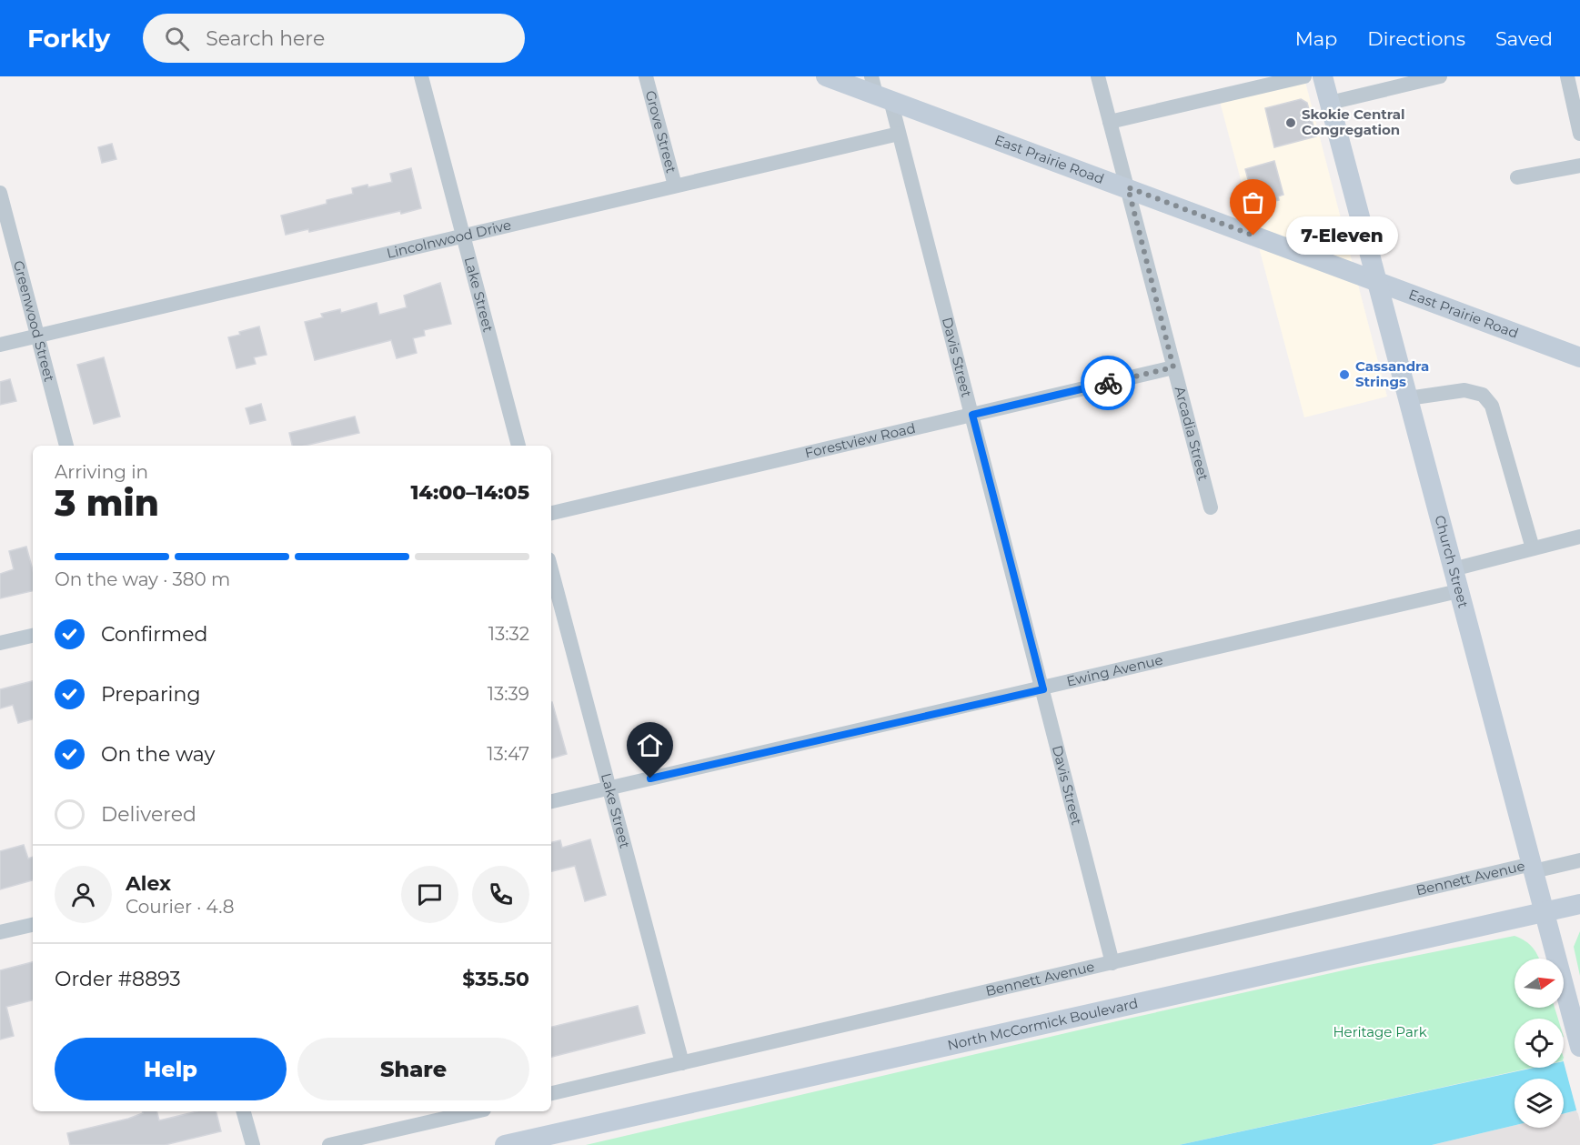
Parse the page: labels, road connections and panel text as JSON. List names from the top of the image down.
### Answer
{
  "streets": {
    "street": [
      "Grove Street",
      "East Prairie Road",
      "Lincolnwood Drive",
      "Lake Street",
      "Greenwood Street",
      "Davis Street",
      "Arcadia Street",
      "Forestview Road",
      "Church Street",
      "Ewing Avenue",
      "Bennett Avenue",
      "North McCormick Boulevard"
    ]
  },
  "crossings": [
    ["Grove Street", "Lincolnwood Drive"],
    ["East Prairie Road", "Davis Street"],
    ["East Prairie Road", "Arcadia Street"],
    ["East Prairie Road", "Church Street"],
    ["Lincolnwood Drive", "Lake Street"],
    ["Lincolnwood Drive", "Greenwood Street"],
    ["Lincolnwood Drive", "Davis Street"],
    ["Lake Street", "Ewing Avenue"],
    ["Lake Street", "Bennett Avenue"],
    ["Davis Street", "Forestview Road"],
    ["Davis Street", "Ewing Avenue"],
    ["Davis Street", "Bennett Avenue"],
    ["Arcadia Street", "Forestview Road"],
    ["Church Street", "Ewing Avenue"],
    ["Church Street", "Bennett Avenue"],
    ["Church Street", "North McCormick Boulevard"]
  ],
  "parks": ["Heritage Park"],
  "places": ["Skokie Central Congregation", "7-Eleven", "Cassandra Strings"],
  "north": "right",
  "page": {
    "header": "Forkly",
    "search": "Search here",
    "nav": ["Map", "Directions", "Saved"],
    "bubble": "7-Eleven",
    "heading": ["3 min", "Arriving in", "14:00–14:05"],
    "panel": [
      "Alex",
      "Courier · 4.8",
      "Order #8893",
      "$35.50"
    ],
    "bar": "On the way · 380 m",
    "list": [
      ["Confirmed", "13:32"],
      ["Preparing", "13:39"],
      ["On the way", "13:47"],
      "Delivered"
    ],
    "buttons": ["Help", "Share"]
  }
}
